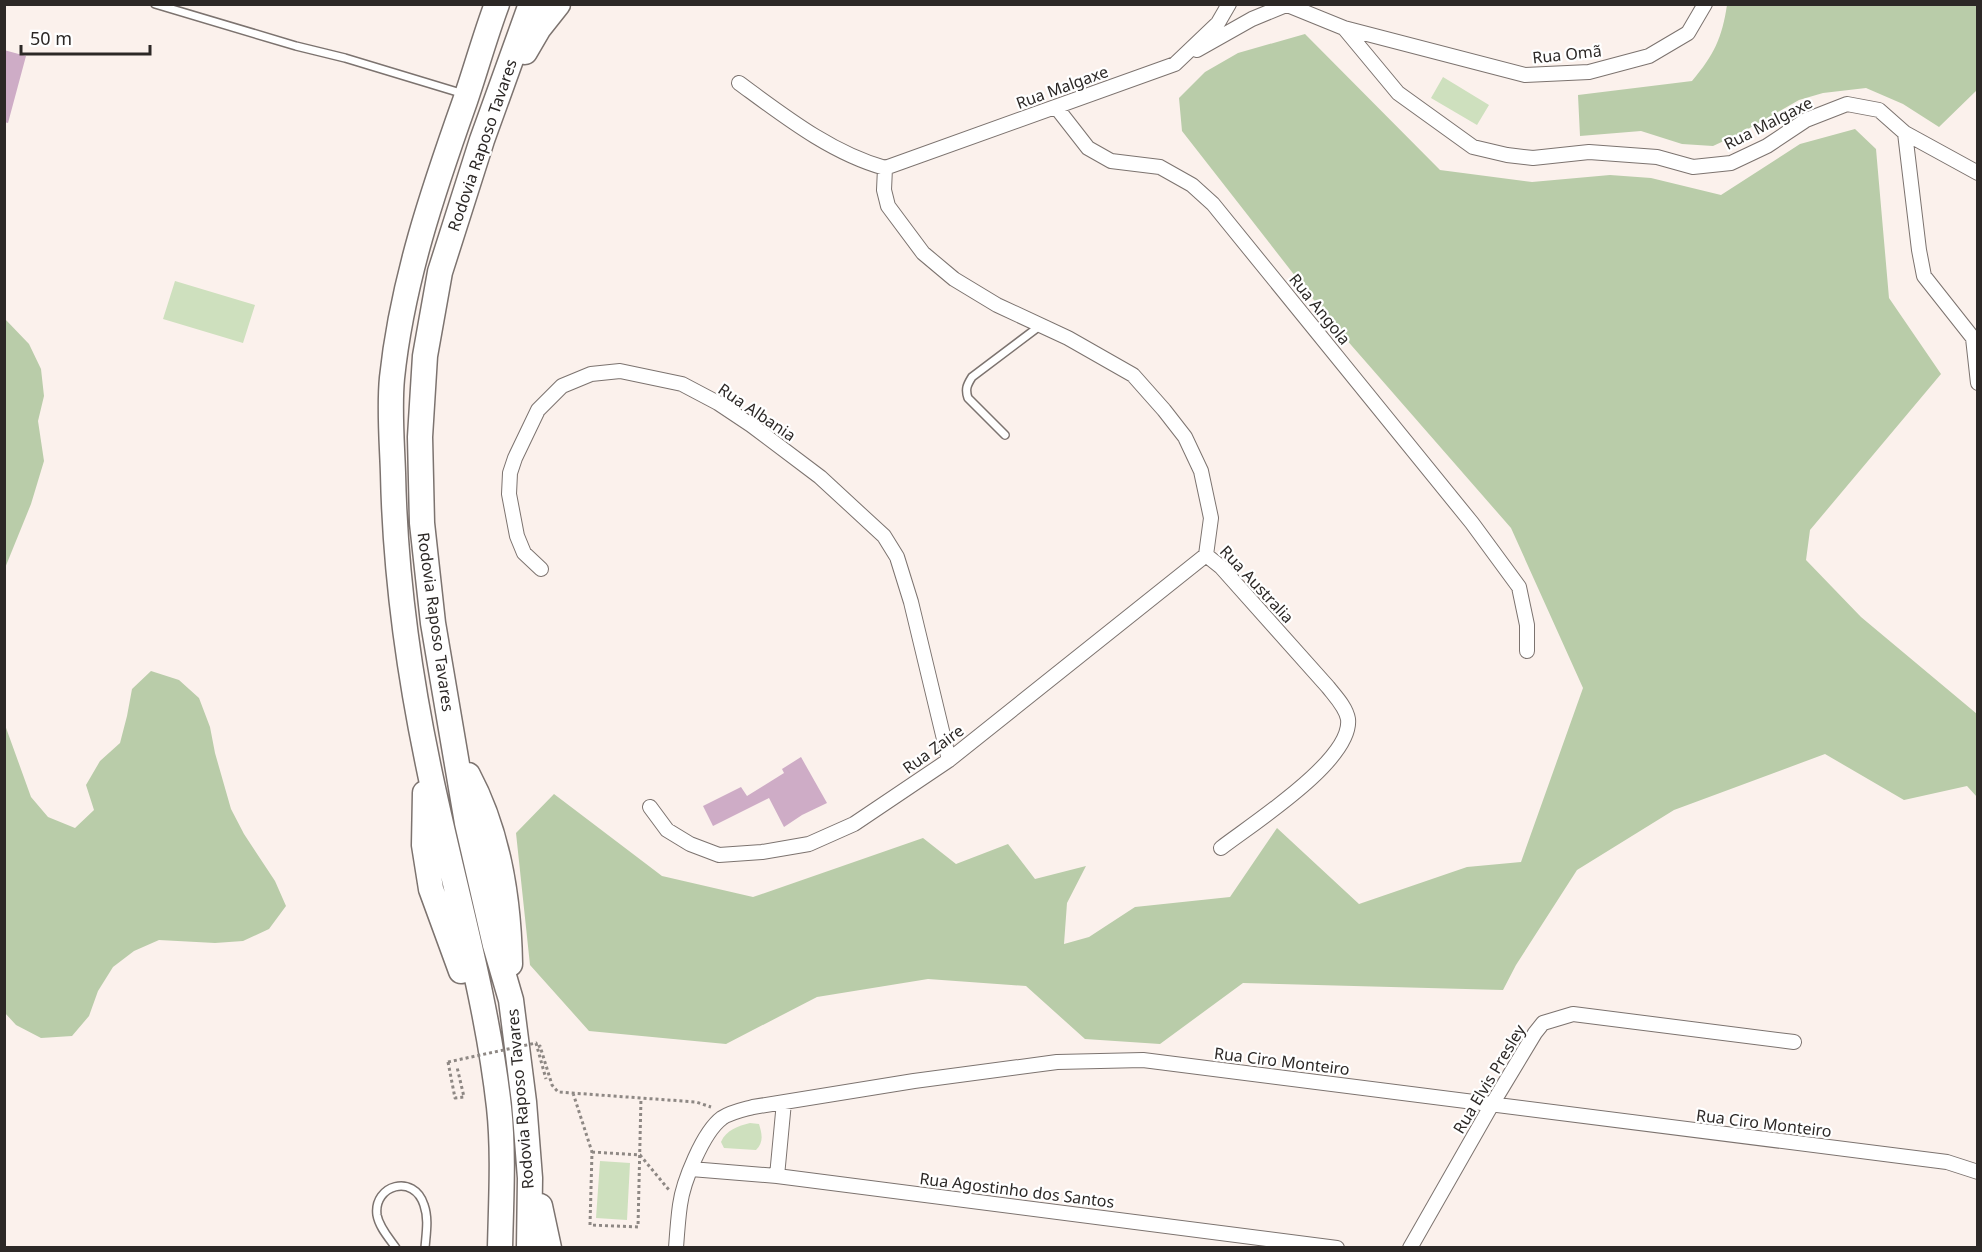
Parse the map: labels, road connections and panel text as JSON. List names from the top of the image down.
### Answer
{
  "streets": {
    "highway": ["Rodovia Raposo Tavares"],
    "street": [
      "Rua Omã",
      "Rua Malgaxe",
      "Rua Angola",
      "Rua Albania",
      "Rua Australia",
      "Rua Zaire",
      "Rua Ciro Monteiro",
      "Rua Elvis Presley",
      "Rua Agostinho dos Santos"
    ]
  },
  "crossings": [
    ["Rua Omã", "Rua Malgaxe"],
    ["Rua Malgaxe", "Rua Angola"],
    ["Rua Malgaxe", "Rua Australia"],
    ["Rua Albania", "Rua Zaire"],
    ["Rua Australia", "Rua Zaire"],
    ["Rua Ciro Monteiro", "Rua Elvis Presley"],
    ["Rua Ciro Monteiro", "Rua Agostinho dos Santos"]
  ],
  "scale_bar": "50 m"
}
